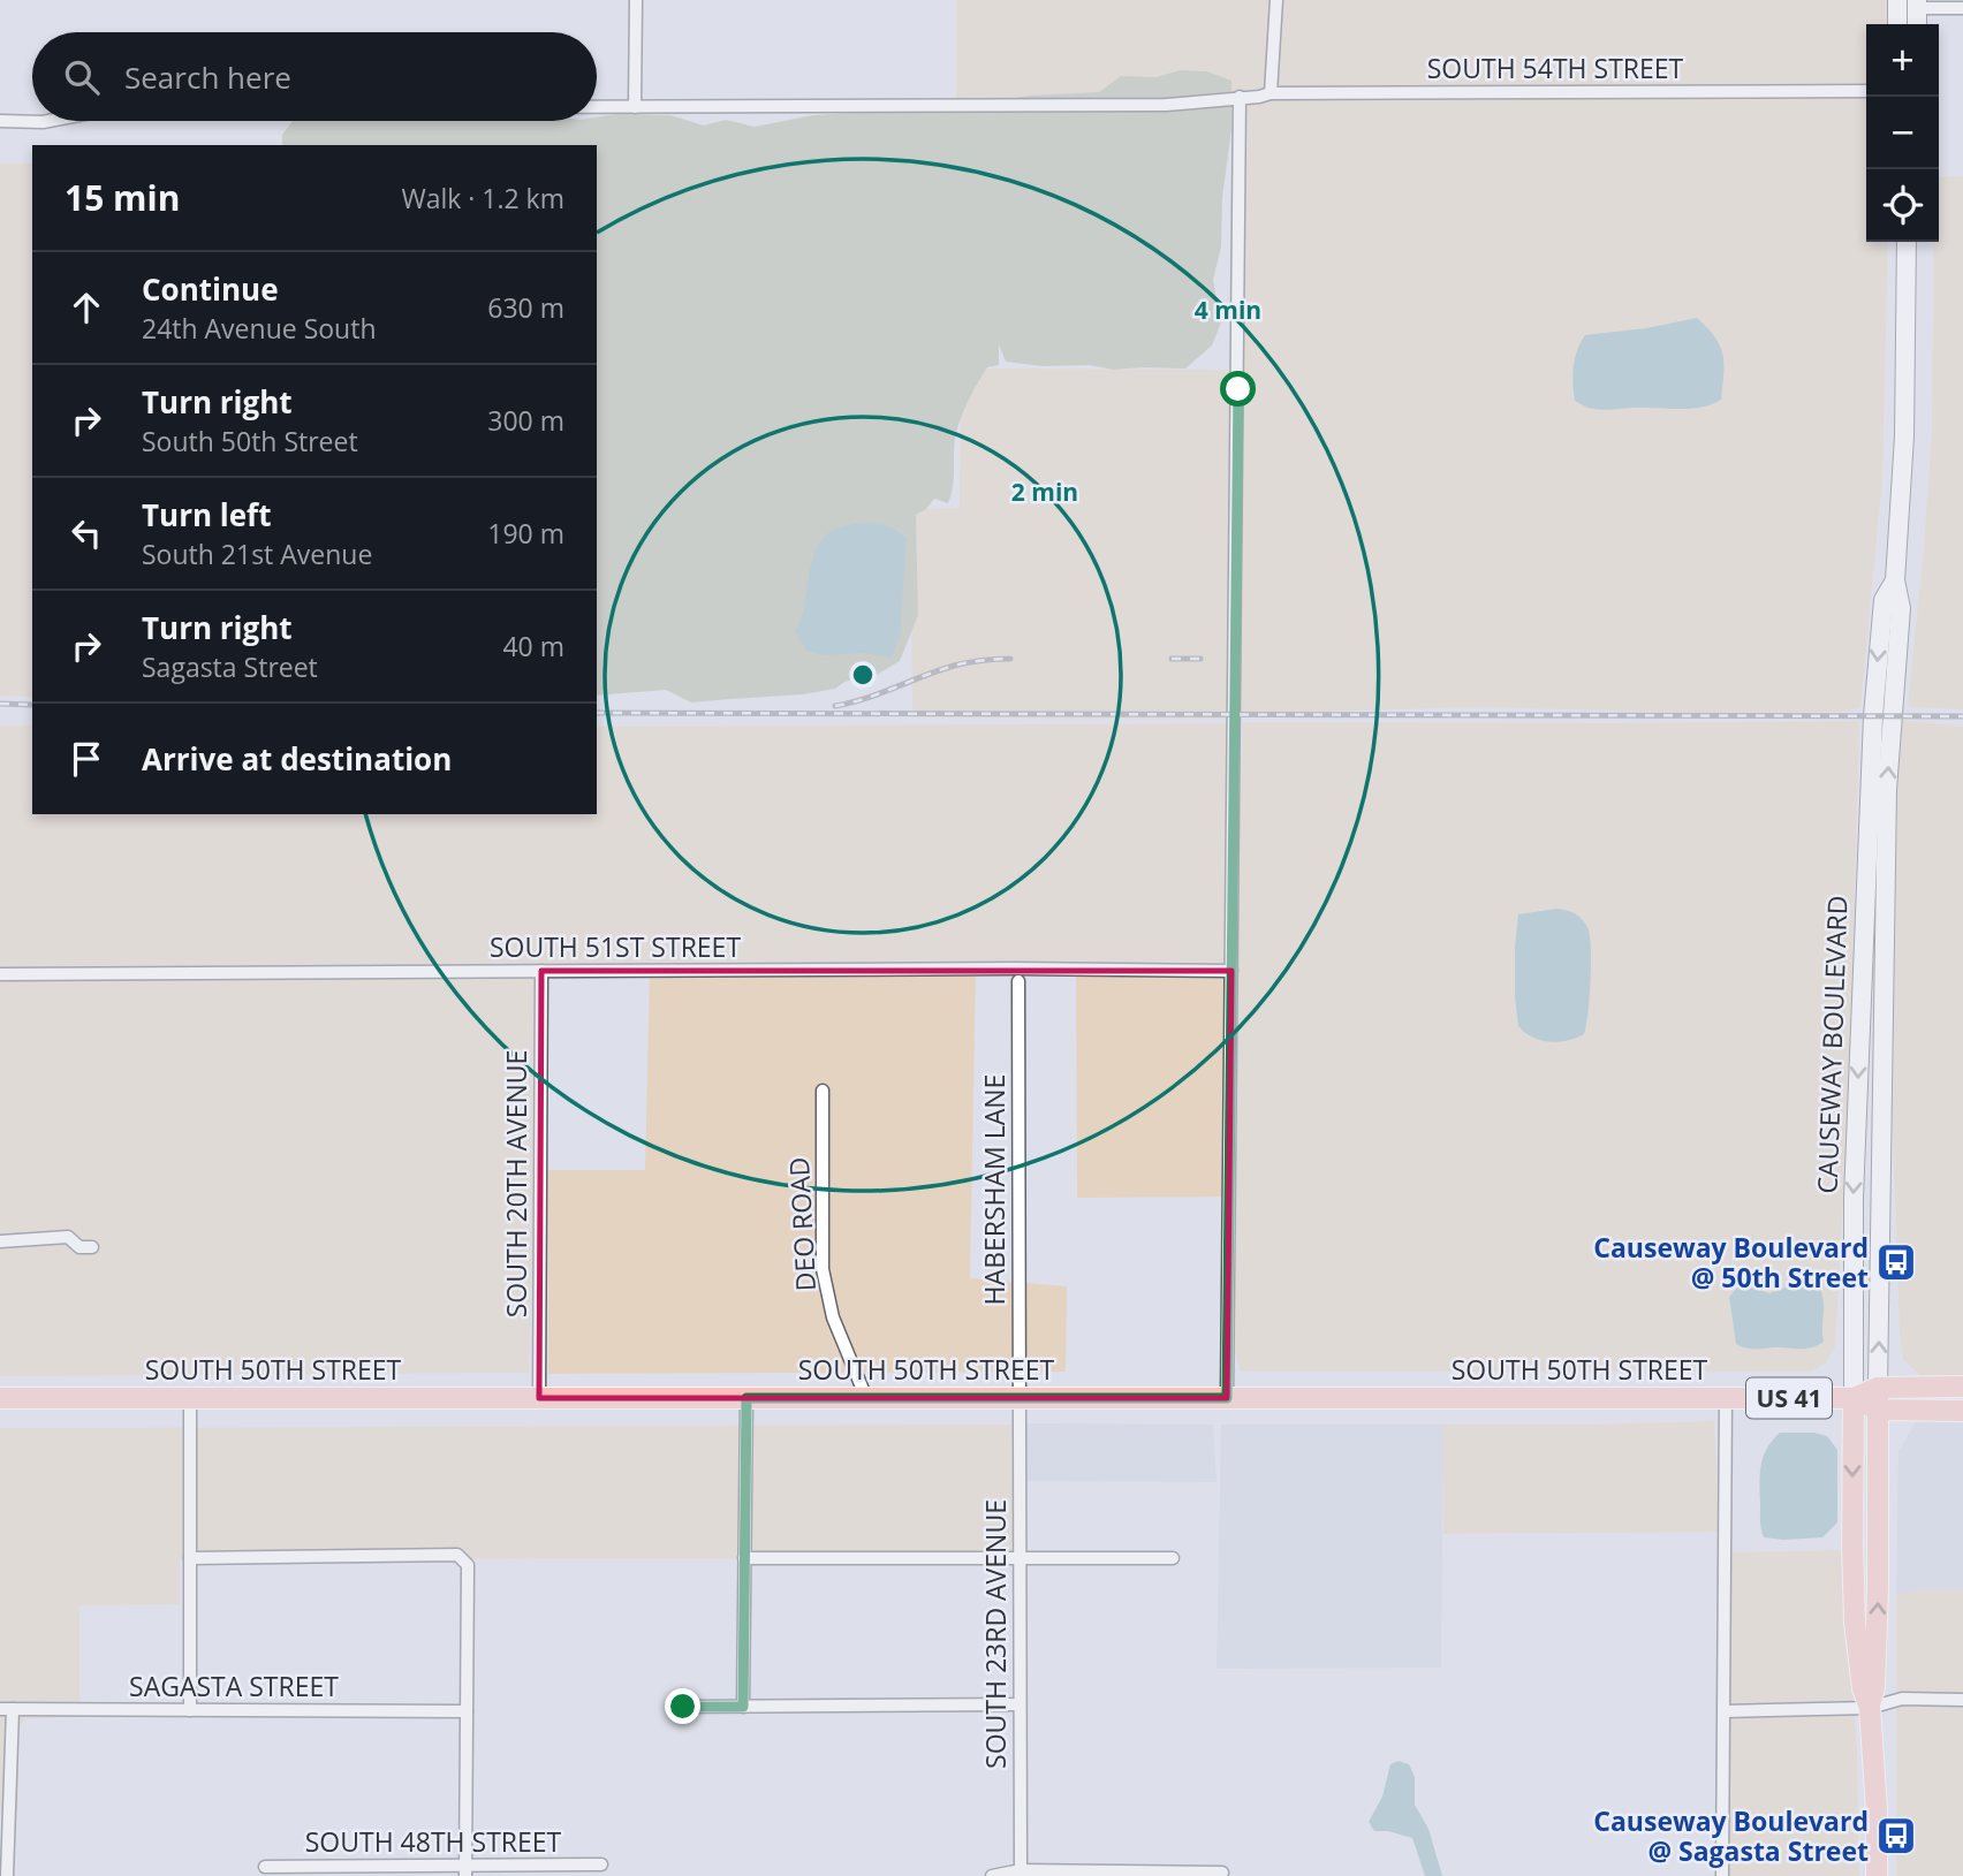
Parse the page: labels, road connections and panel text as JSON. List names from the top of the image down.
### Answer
{
  "streets": {
    "main road": ["CAUSEWAY BOULEVARD", "SOUTH 50TH STREET", "US 41"],
    "street": [
      "SOUTH 54TH STREET",
      "SOUTH 51ST STREET",
      "SOUTH 20TH AVENUE",
      "HABERSHAM LANE",
      "DEO ROAD",
      "SOUTH 23RD AVENUE",
      "SAGASTA STREET",
      "SOUTH 48TH STREET"
    ]
  },
  "crossings": [
    ["SOUTH 51ST STREET", "SOUTH 20TH AVENUE"],
    ["CAUSEWAY BOULEVARD", "SOUTH 50TH STREET"],
    ["SOUTH 20TH AVENUE", "SOUTH 50TH STREET"],
    ["HABERSHAM LANE", "SOUTH 50TH STREET"],
    ["HABERSHAM LANE", "SOUTH 23RD AVENUE"],
    ["DEO ROAD", "SOUTH 50TH STREET"],
    ["SOUTH 50TH STREET", "SOUTH 23RD AVENUE"]
  ],
  "places": {
    "bus stop": ["Causeway Boulevard @ 50th Street", "Causeway Boulevard @ Sagasta Street"]
  },
  "page": {
    "map_buttons": ["+", "−"],
    "search": "Search here",
    "heading": ["15 min", "Walk · 1.2 km"],
    "list": [
      ["Continue", "24th Avenue South", "630 m"],
      ["Turn right", "South 50th Street", "300 m"],
      ["Turn left", "South 21st Avenue", "190 m"],
      ["Turn right", "Sagasta Street", "40 m"],
      "Arrive at destination"
    ]
  },
  "rings": ["4 min", "2 min"]
}
